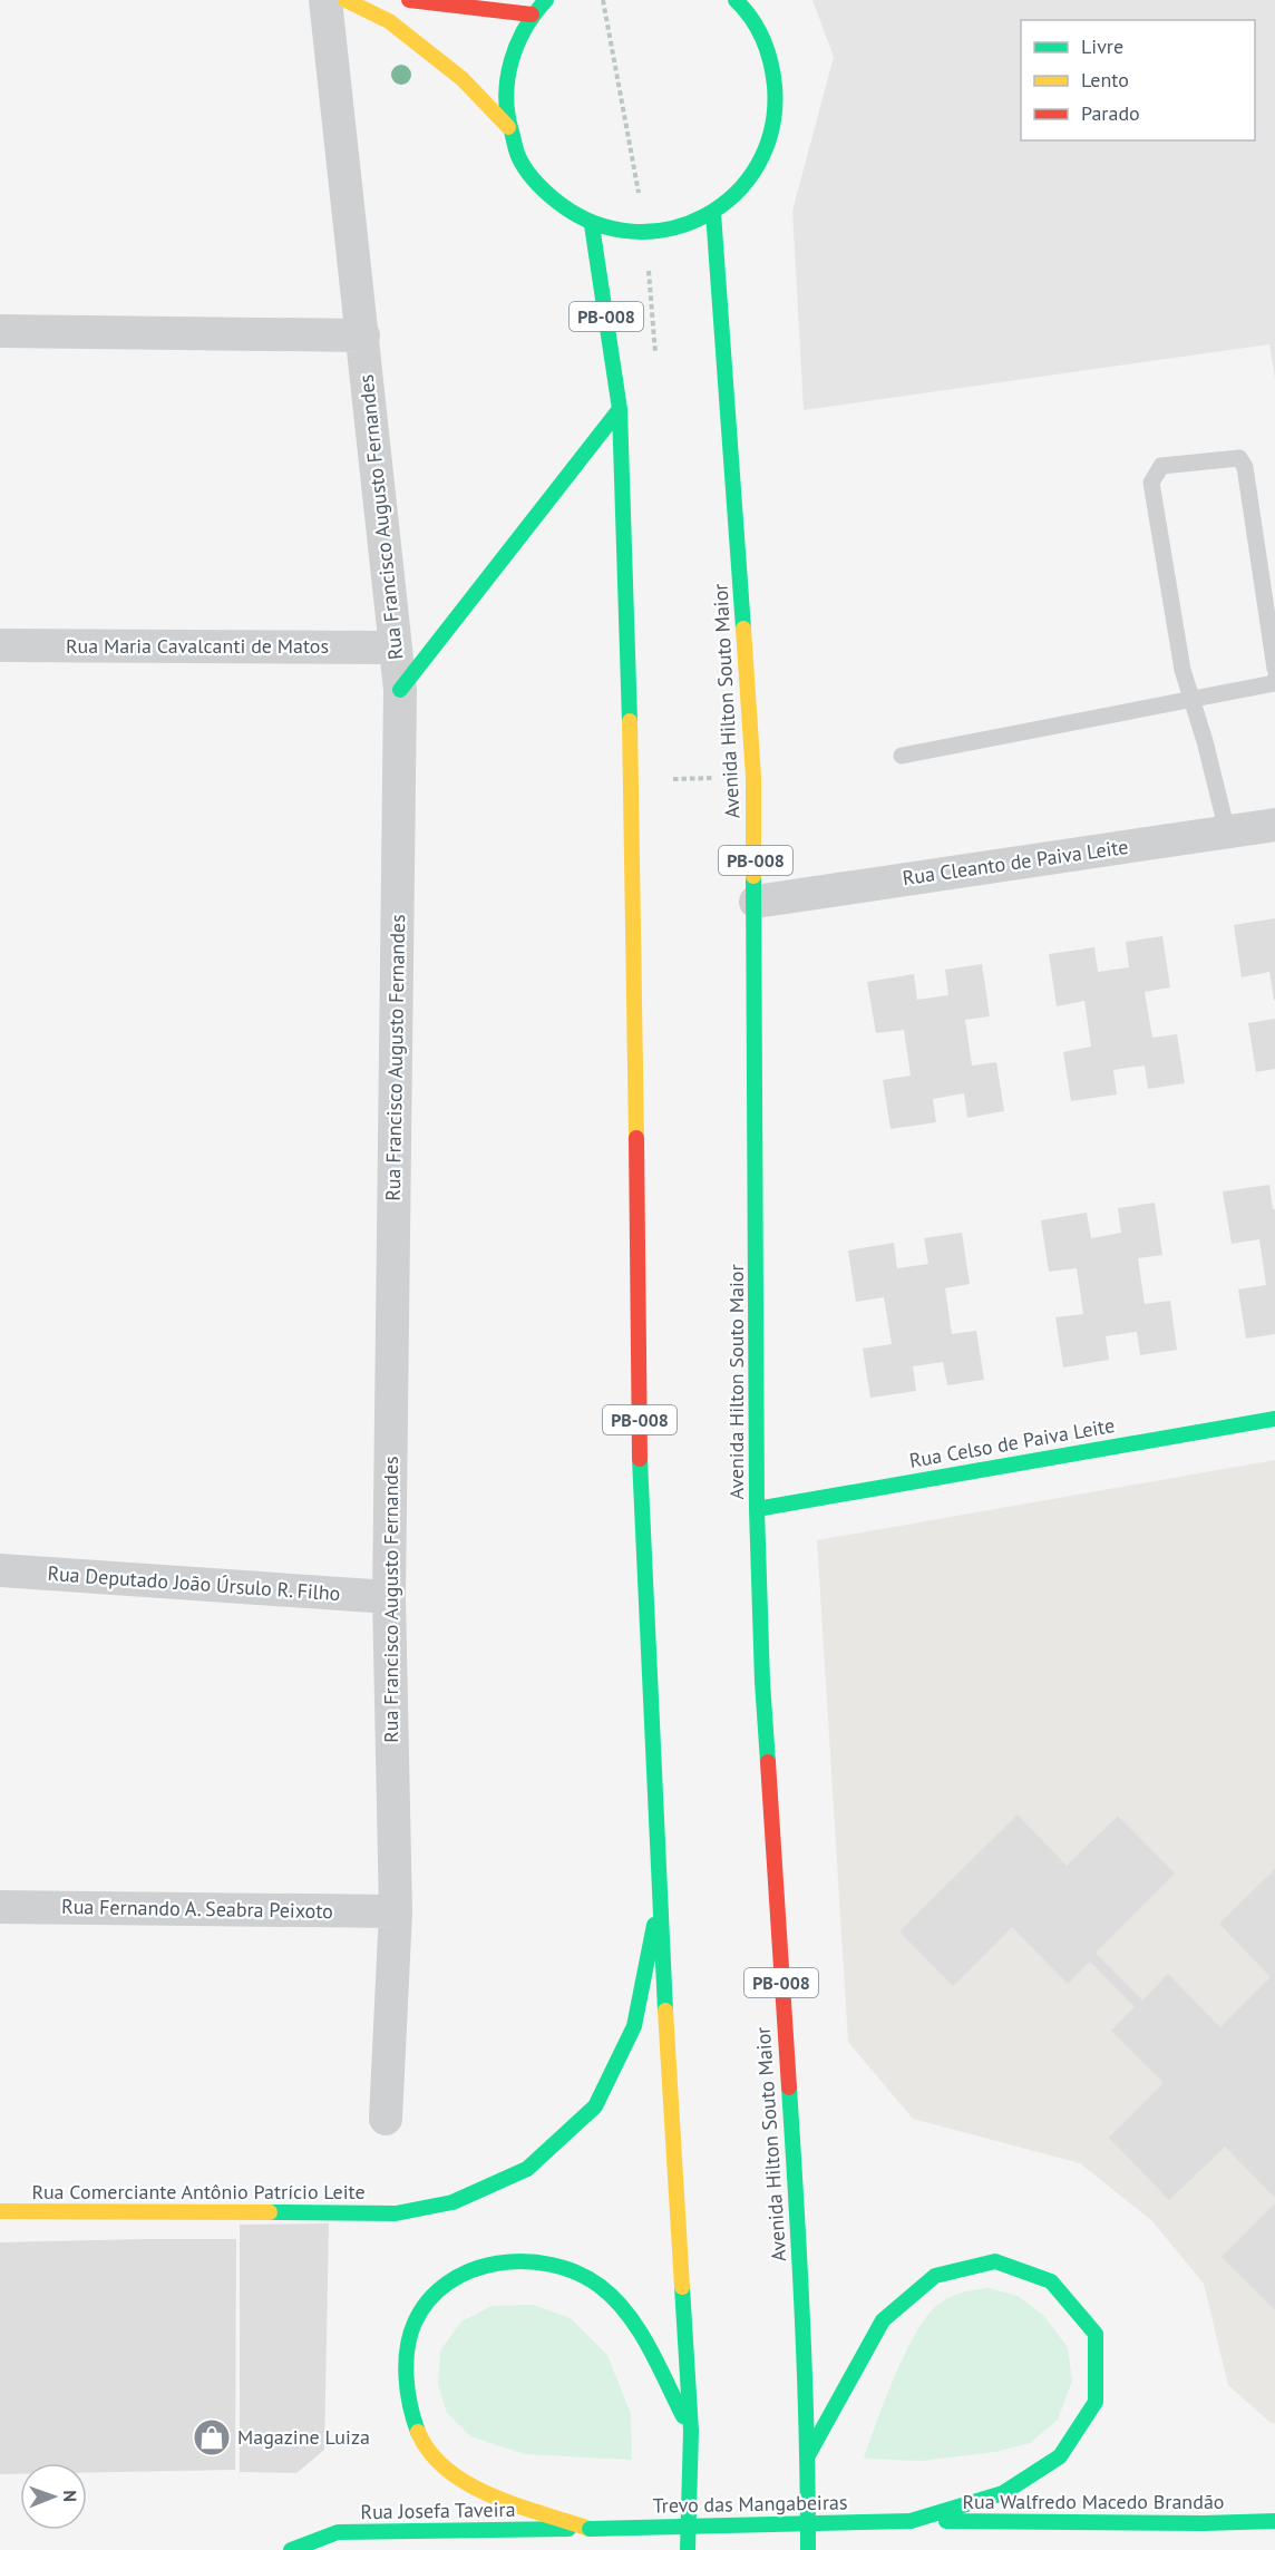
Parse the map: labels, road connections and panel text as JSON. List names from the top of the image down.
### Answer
{
  "streets": {
    "main road": [
      "PB-008",
      "Avenida Hilton Souto Maior",
      "Rua Celso de Paiva Leite",
      "Rua Comerciante Antônio Patrício Leite",
      "Rua Walfredo Macedo Brandão",
      "Trevo das Mangabeiras",
      "Rua Josefa Taveira"
    ],
    "street": [
      "Rua Francisco Augusto Fernandes",
      "Rua Maria Cavalcanti de Matos",
      "Rua Cleanto de Paiva Leite",
      "Rua Deputado João Úrsulo R. Filho",
      "Rua Fernando A. Seabra Peixoto"
    ]
  },
  "crossings": [
    ["PB-008", "Rua Comerciante Antônio Patrício Leite"],
    ["Rua Francisco Augusto Fernandes", "Rua Maria Cavalcanti de Matos"],
    ["Rua Francisco Augusto Fernandes", "Rua Deputado João Úrsulo R. Filho"],
    ["Rua Francisco Augusto Fernandes", "Rua Fernando A. Seabra Peixoto"],
    ["Avenida Hilton Souto Maior", "Rua Cleanto de Paiva Leite"],
    ["Avenida Hilton Souto Maior", "Rua Celso de Paiva Leite"],
    ["Rua Walfredo Macedo Brandão", "Trevo das Mangabeiras"],
    ["Trevo das Mangabeiras", "Rua Josefa Taveira"]
  ],
  "places": {
    "shop": ["Magazine Luiza"]
  },
  "legend": ["Livre", "Lento", "Parado"],
  "north": "right"
}
